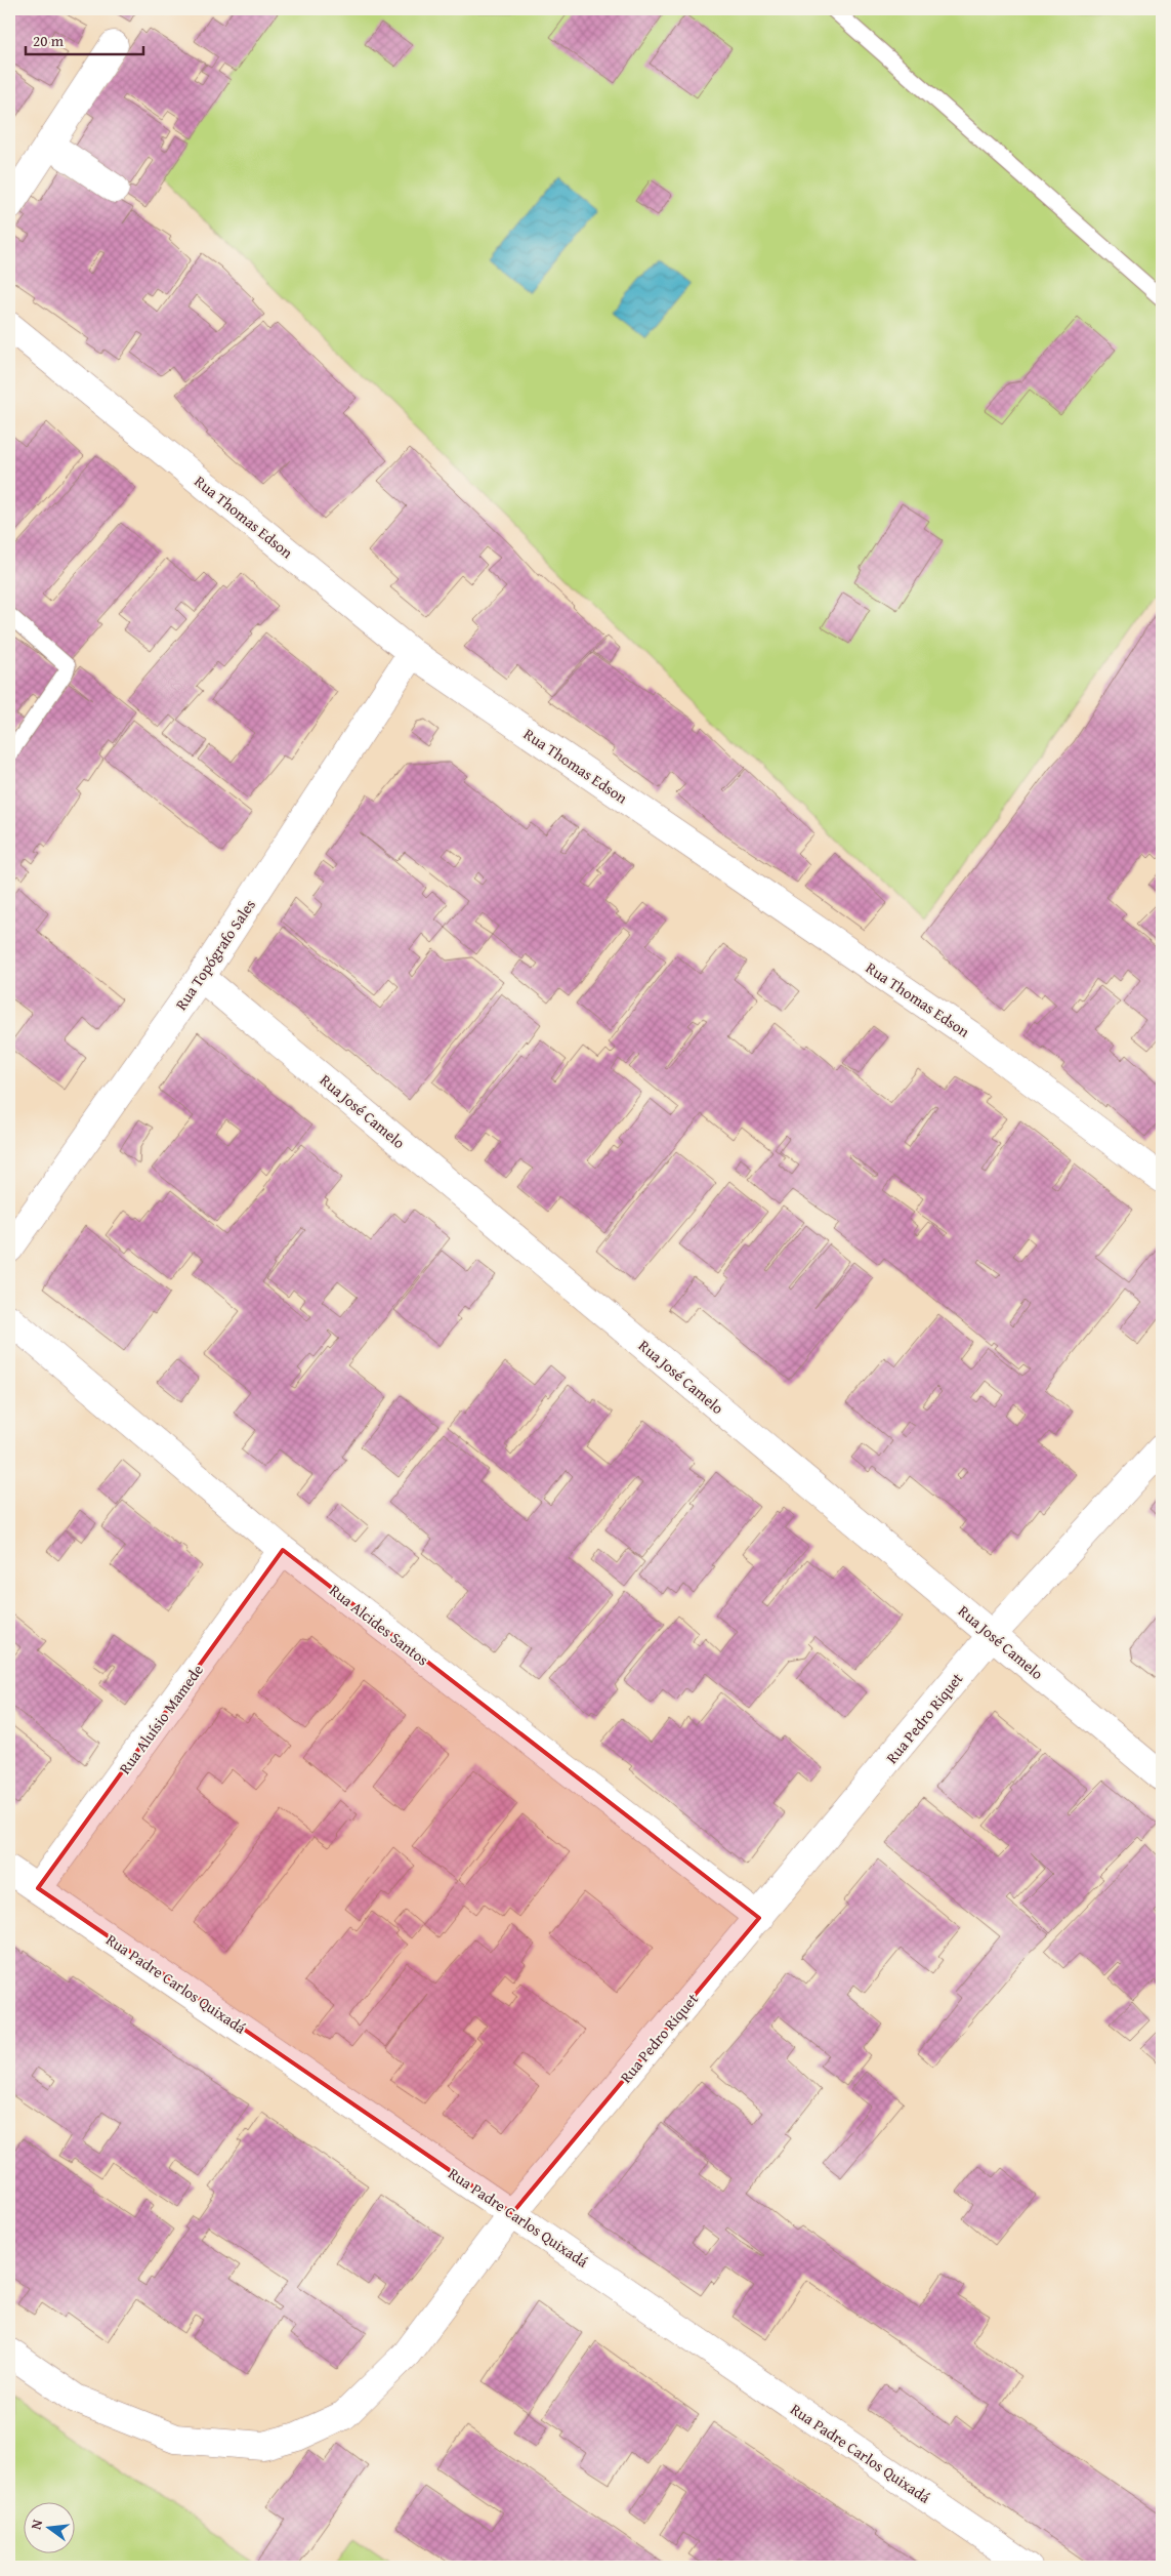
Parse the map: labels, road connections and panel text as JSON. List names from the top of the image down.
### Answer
{
  "streets": {
    "street": [
      "Rua Thomas Edson",
      "Rua Topógrafo Sales",
      "Rua José Camelo",
      "Rua Alcides Santos",
      "Rua Pedro Riquet",
      "Rua Aluísio Mamede",
      "Rua Padre Carlos Quixadá"
    ]
  },
  "crossings": [
    ["Rua Thomas Edson", "Rua Topógrafo Sales"],
    ["Rua Topógrafo Sales", "Rua José Camelo"],
    ["Rua José Camelo", "Rua Pedro Riquet"],
    ["Rua Alcides Santos", "Rua Pedro Riquet"],
    ["Rua Alcides Santos", "Rua Aluísio Mamede"],
    ["Rua Pedro Riquet", "Rua Padre Carlos Quixadá"],
    ["Rua Aluísio Mamede", "Rua Padre Carlos Quixadá"]
  ],
  "scale_bar": "20 m",
  "north": "left"
}
